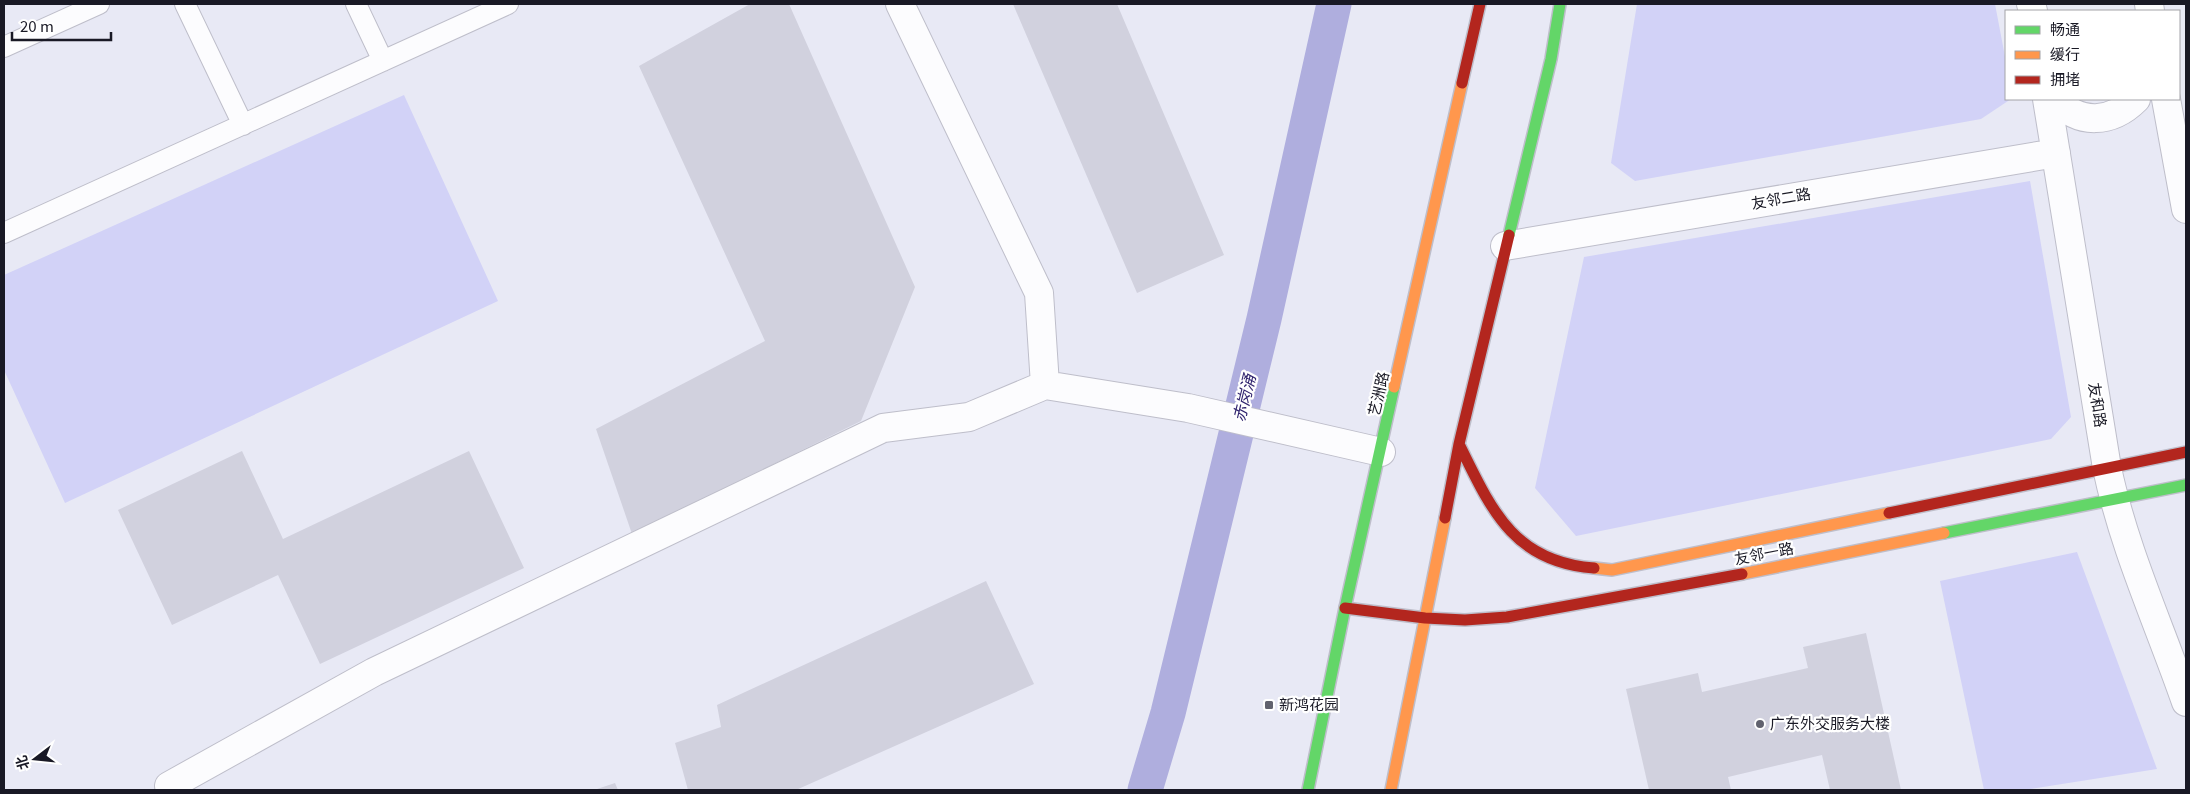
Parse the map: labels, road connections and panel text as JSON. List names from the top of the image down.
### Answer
{
  "streets": {
    "street": [
      "友邻二路",
      "艺洲路",
      "友和路",
      "友邻一路"
    ]
  },
  "crossings": [
    ["友邻二路", "友和路"],
    ["艺洲路", "友邻一路"],
    ["友和路", "友邻一路"]
  ],
  "water": ["赤岗涌"],
  "places": {
    "transit": ["新鸿花园"],
    "other": ["广东外交服务大楼"]
  },
  "legend": ["畅通", "缓行", "拥堵"],
  "scale_bar": "20 m",
  "north": "left"
}
